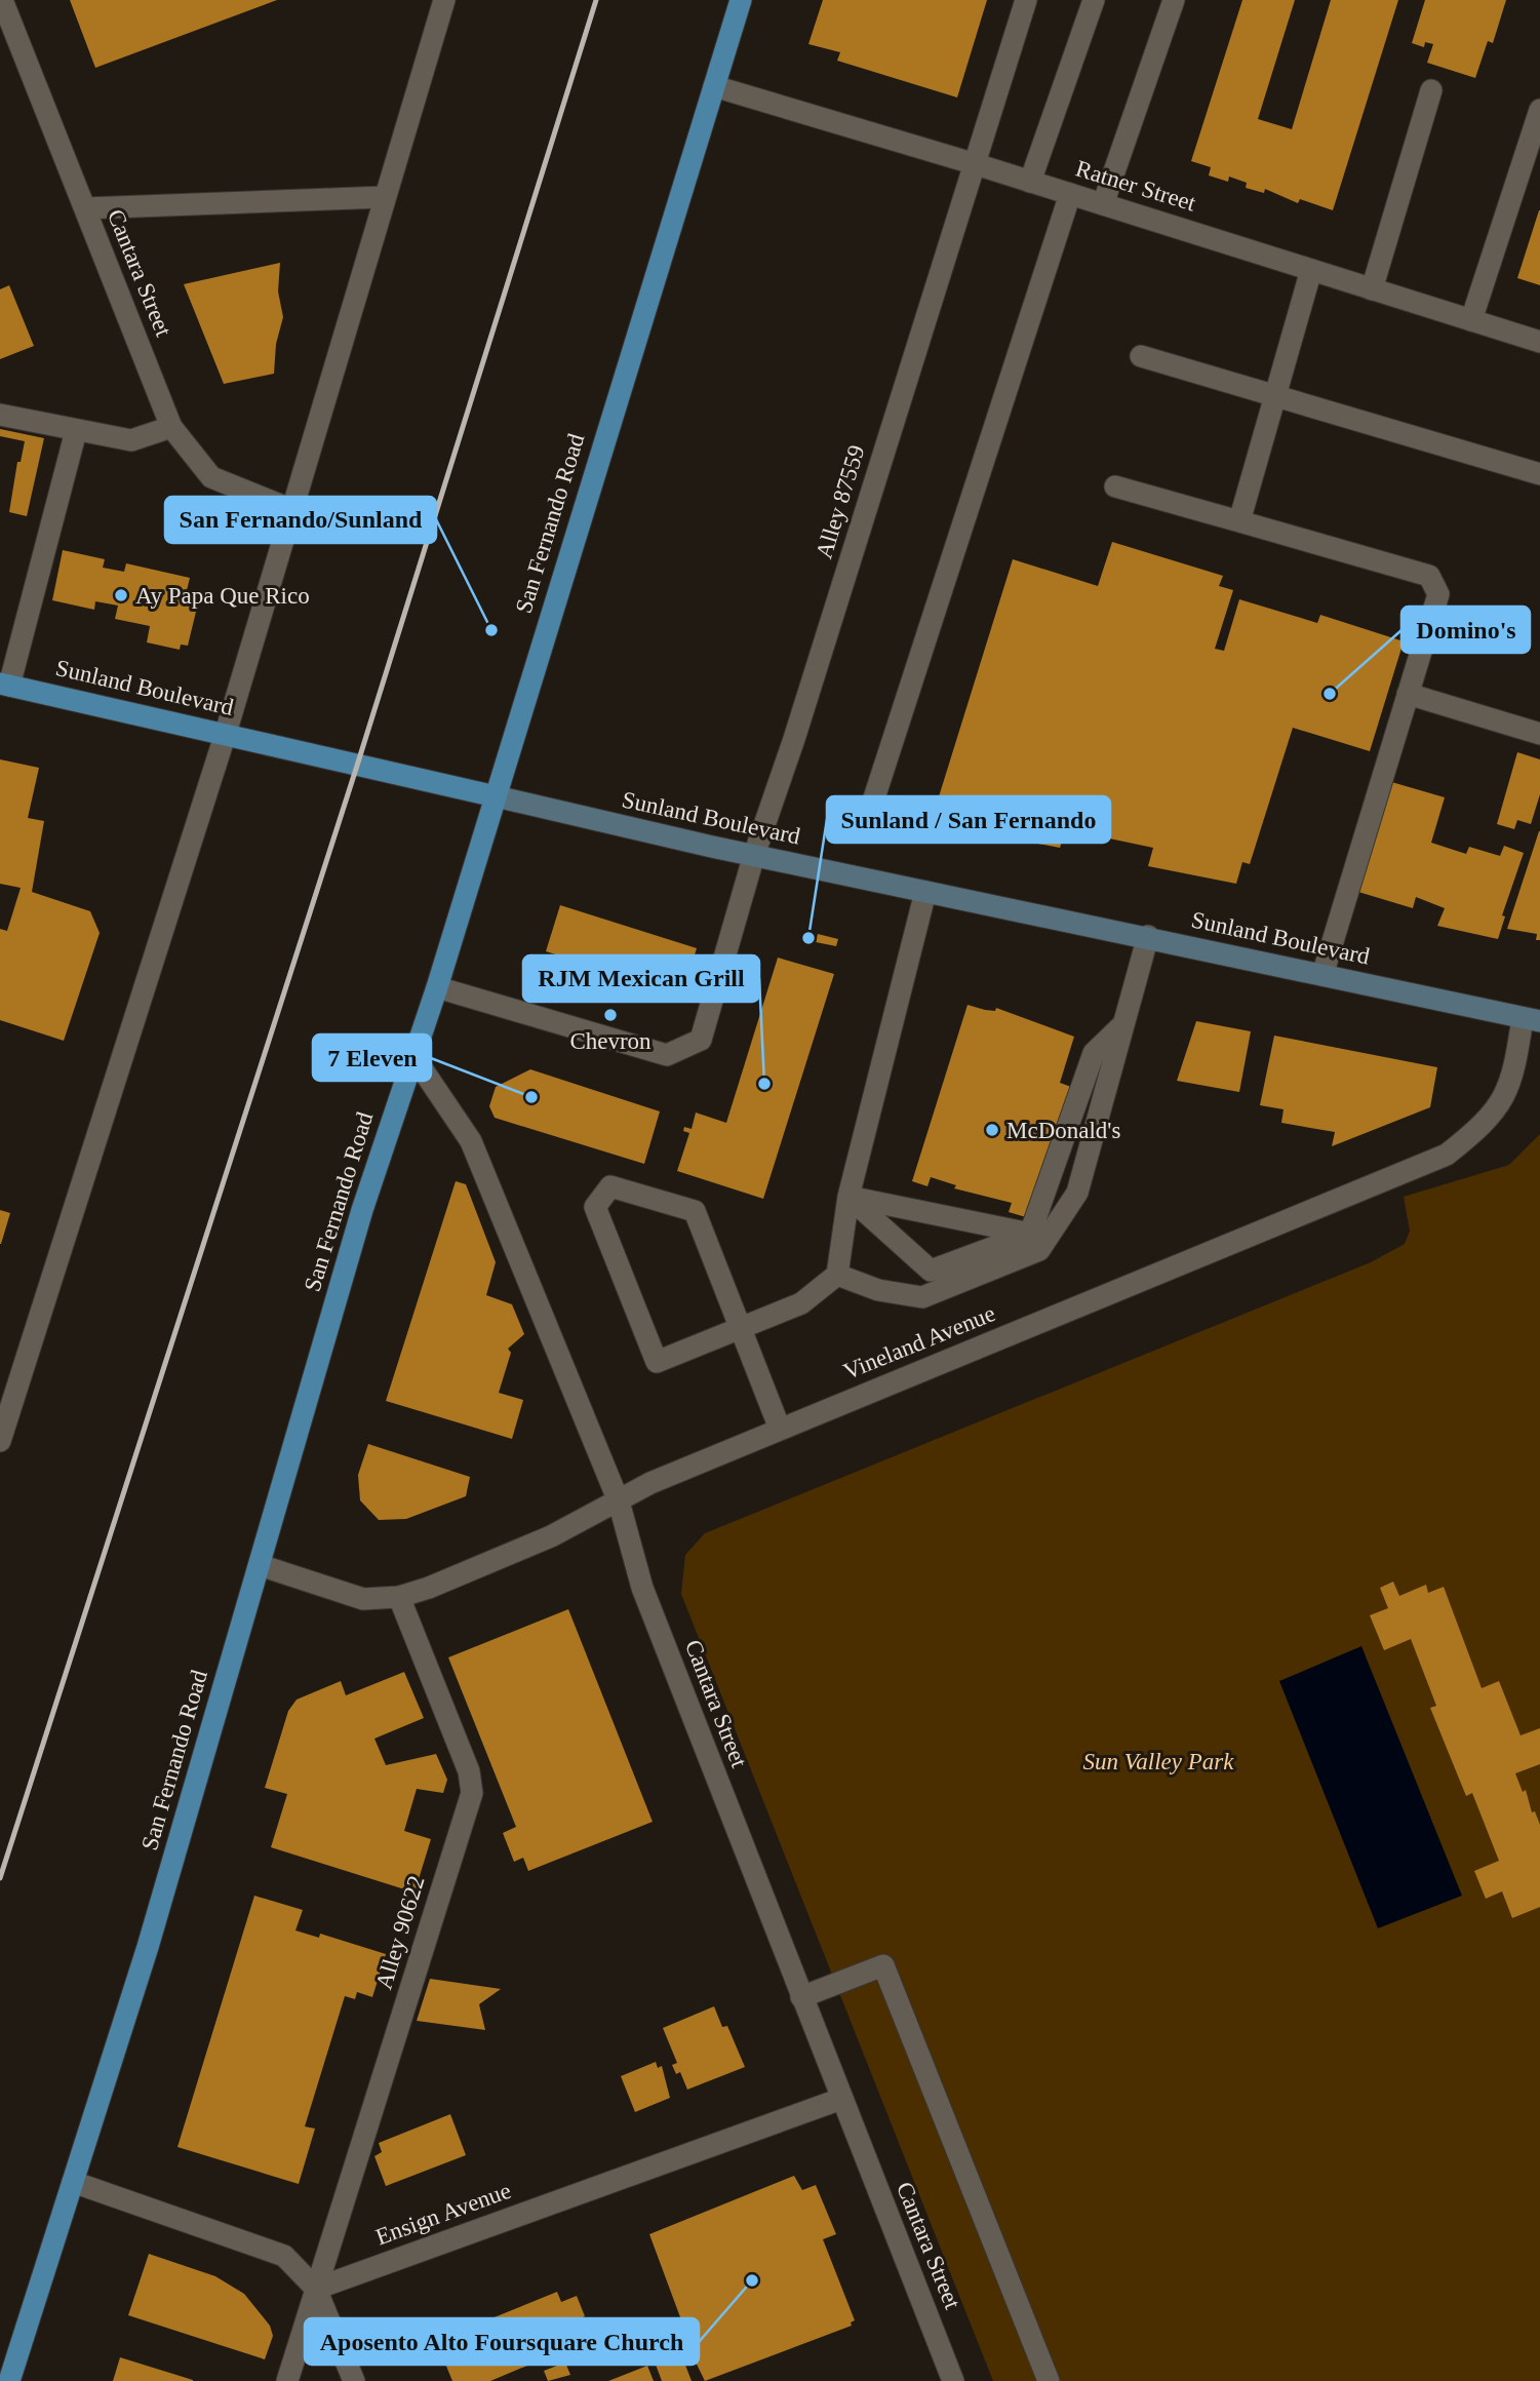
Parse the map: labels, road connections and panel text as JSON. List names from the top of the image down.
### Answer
{
  "streets": {
    "main road": ["San Fernando Road", "Sunland Boulevard"],
    "street": [
      "Ratner Street",
      "Cantara Street",
      "Alley 87559",
      "Vineland Avenue",
      "Alley 90622",
      "Ensign Avenue"
    ]
  },
  "crossings": [
    ["Ratner Street", "Alley 87559"],
    ["Ratner Street", "San Fernando Road"],
    ["Cantara Street", "San Fernando Road"],
    ["Cantara Street", "Vineland Avenue"],
    ["Cantara Street", "Ensign Avenue"],
    ["Alley 87559", "San Fernando Road"],
    ["Alley 87559", "Sunland Boulevard"],
    ["San Fernando Road", "Sunland Boulevard"],
    ["San Fernando Road", "Vineland Avenue"],
    ["Sunland Boulevard", "Vineland Avenue"],
    ["Vineland Avenue", "Alley 90622"],
    ["Alley 90622", "Ensign Avenue"]
  ],
  "parks": ["Sun Valley Park"],
  "places": [
    "Ay Papa Que Rico",
    "San Fernando/Sunland",
    "Domino's",
    "Sunland / San Fernando",
    "Chevron",
    "RJM Mexican Grill",
    "7 Eleven",
    "McDonald's",
    "Aposento Alto Foursquare Church"
  ]
}
